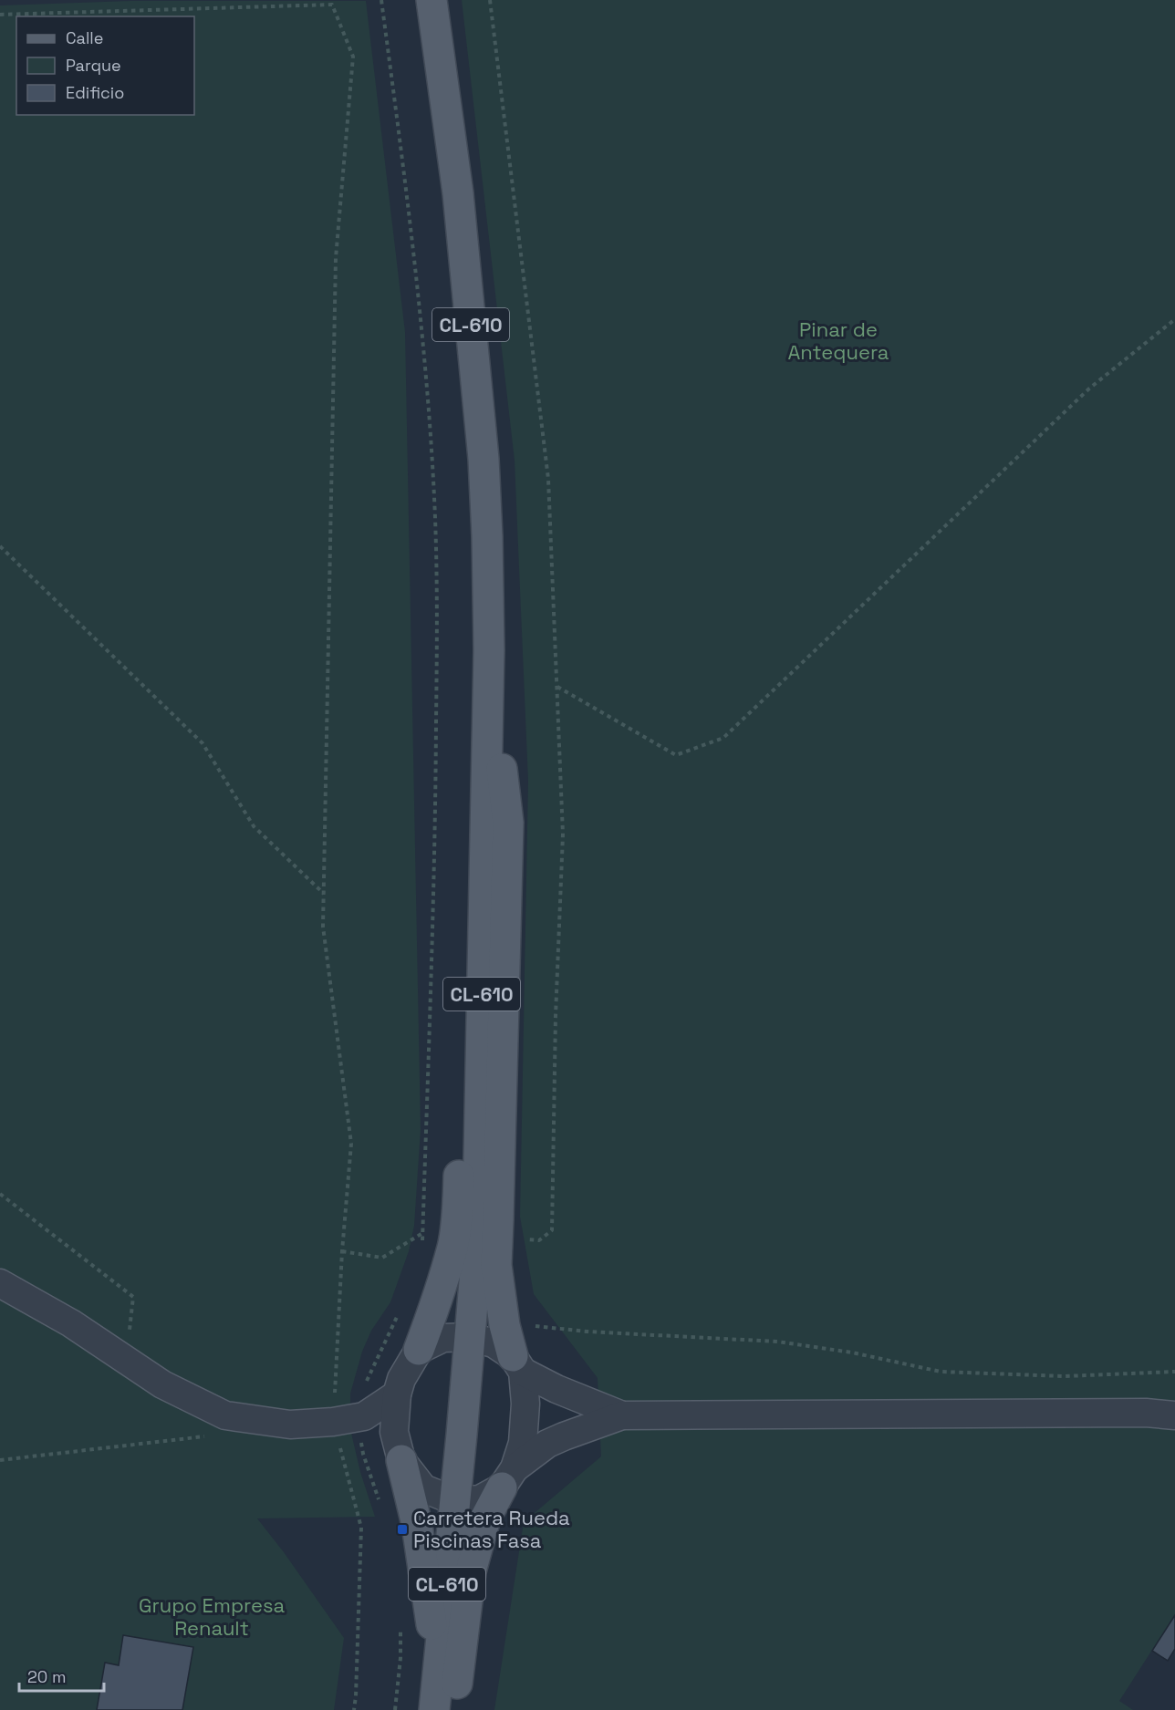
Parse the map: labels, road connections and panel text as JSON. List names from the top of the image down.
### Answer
{
  "streets": {
    "main road": ["CL-610"]
  },
  "parks": ["Pinar de Antequera", "Grupo Empresa Renault"],
  "places": {
    "transit": ["Carretera Rueda Piscinas Fasa"]
  },
  "legend": ["Calle", "Parque", "Edificio"],
  "scale_bar": "20 m"
}
